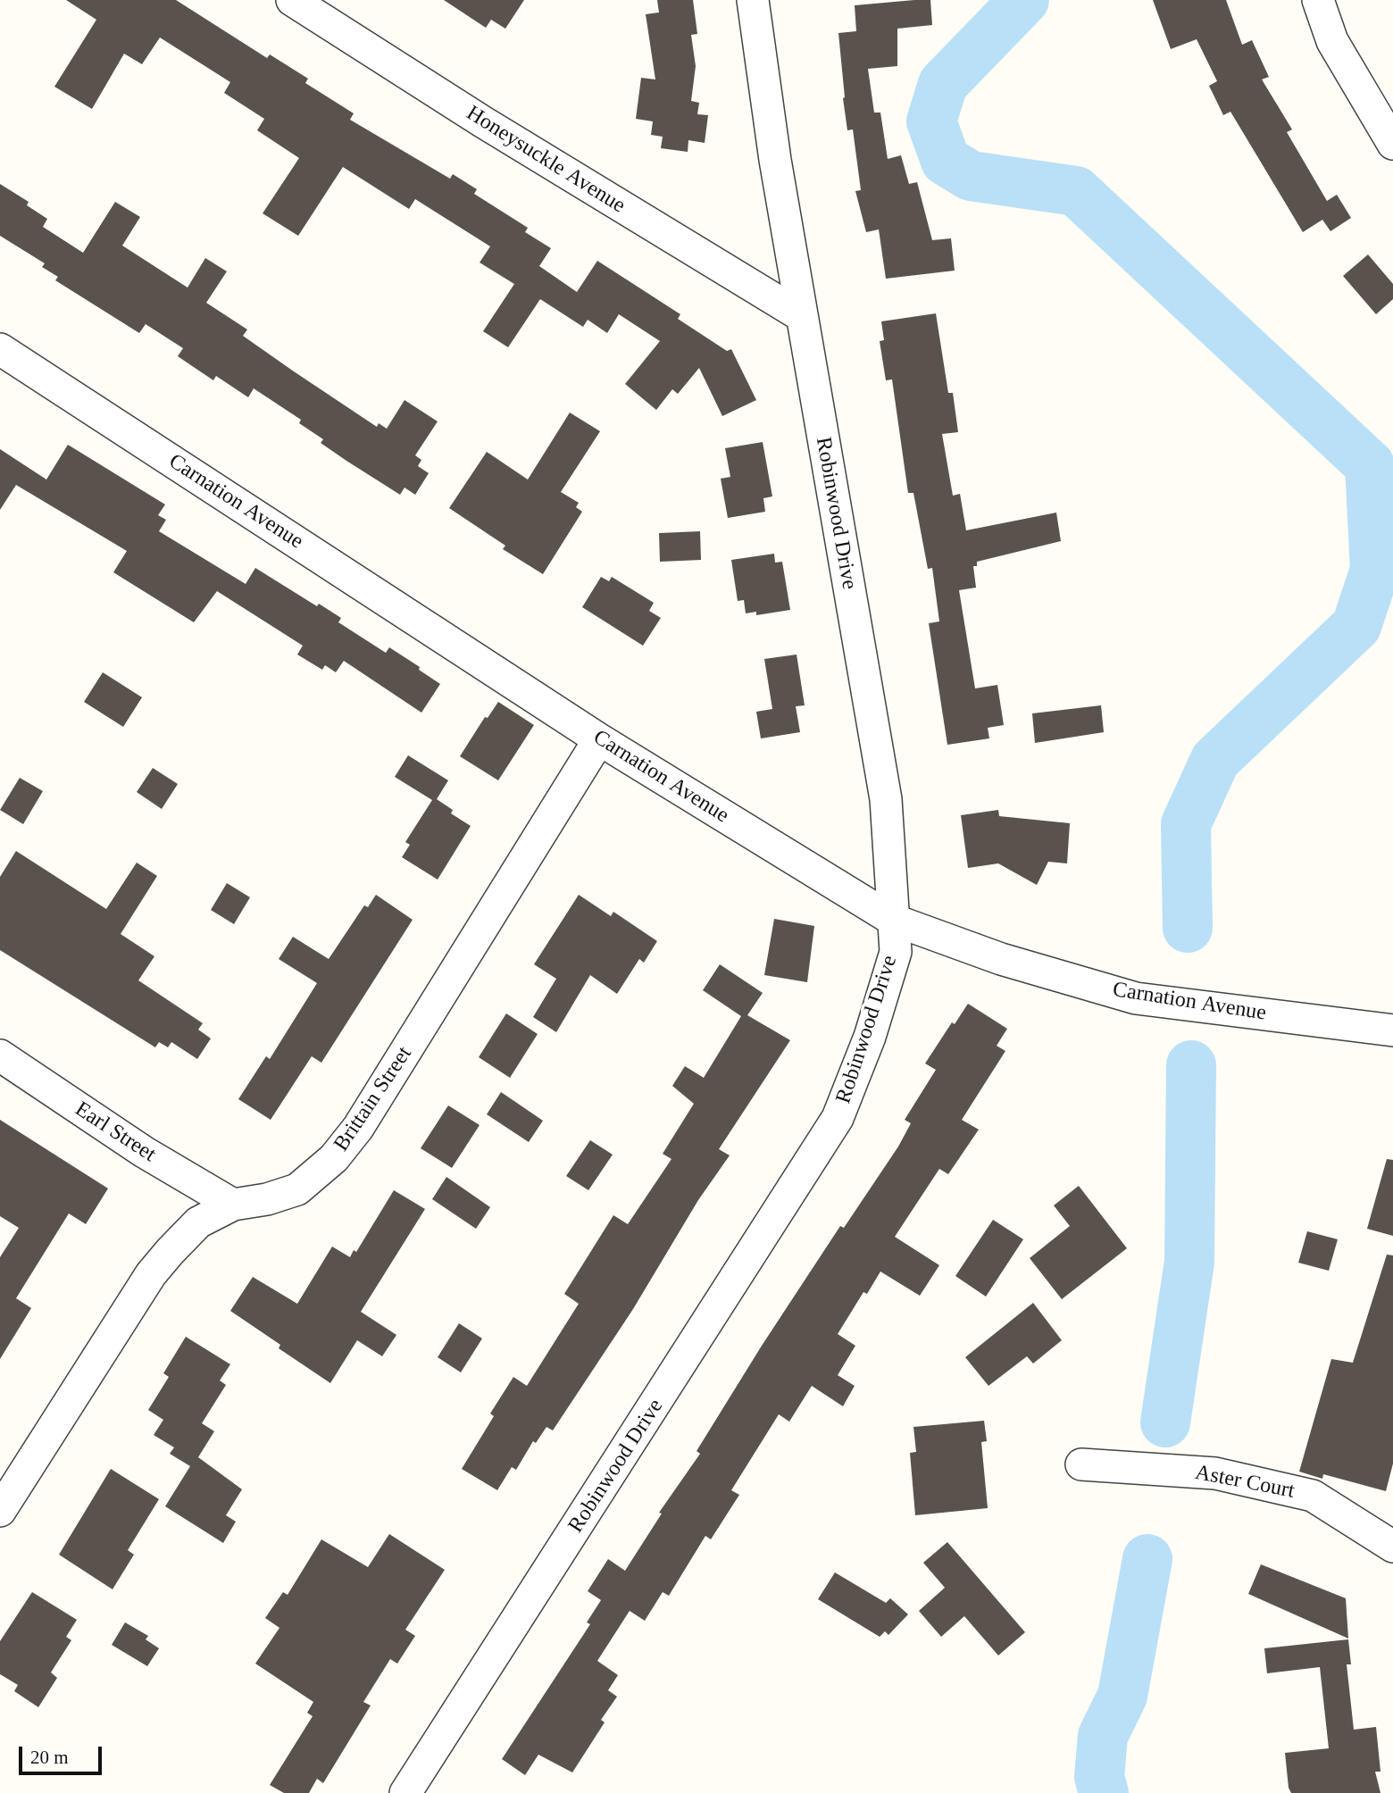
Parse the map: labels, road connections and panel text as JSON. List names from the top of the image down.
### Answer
{
  "streets": {
    "street": [
      "Honeysuckle Avenue",
      "Carnation Avenue",
      "Robinwood Drive",
      "Brittain Street",
      "Earl Street",
      "Aster Court"
    ]
  },
  "crossings": [
    ["Honeysuckle Avenue", "Robinwood Drive"],
    ["Carnation Avenue", "Robinwood Drive"],
    ["Carnation Avenue", "Brittain Street"],
    ["Brittain Street", "Earl Street"]
  ],
  "scale_bar": "20 m"
}
